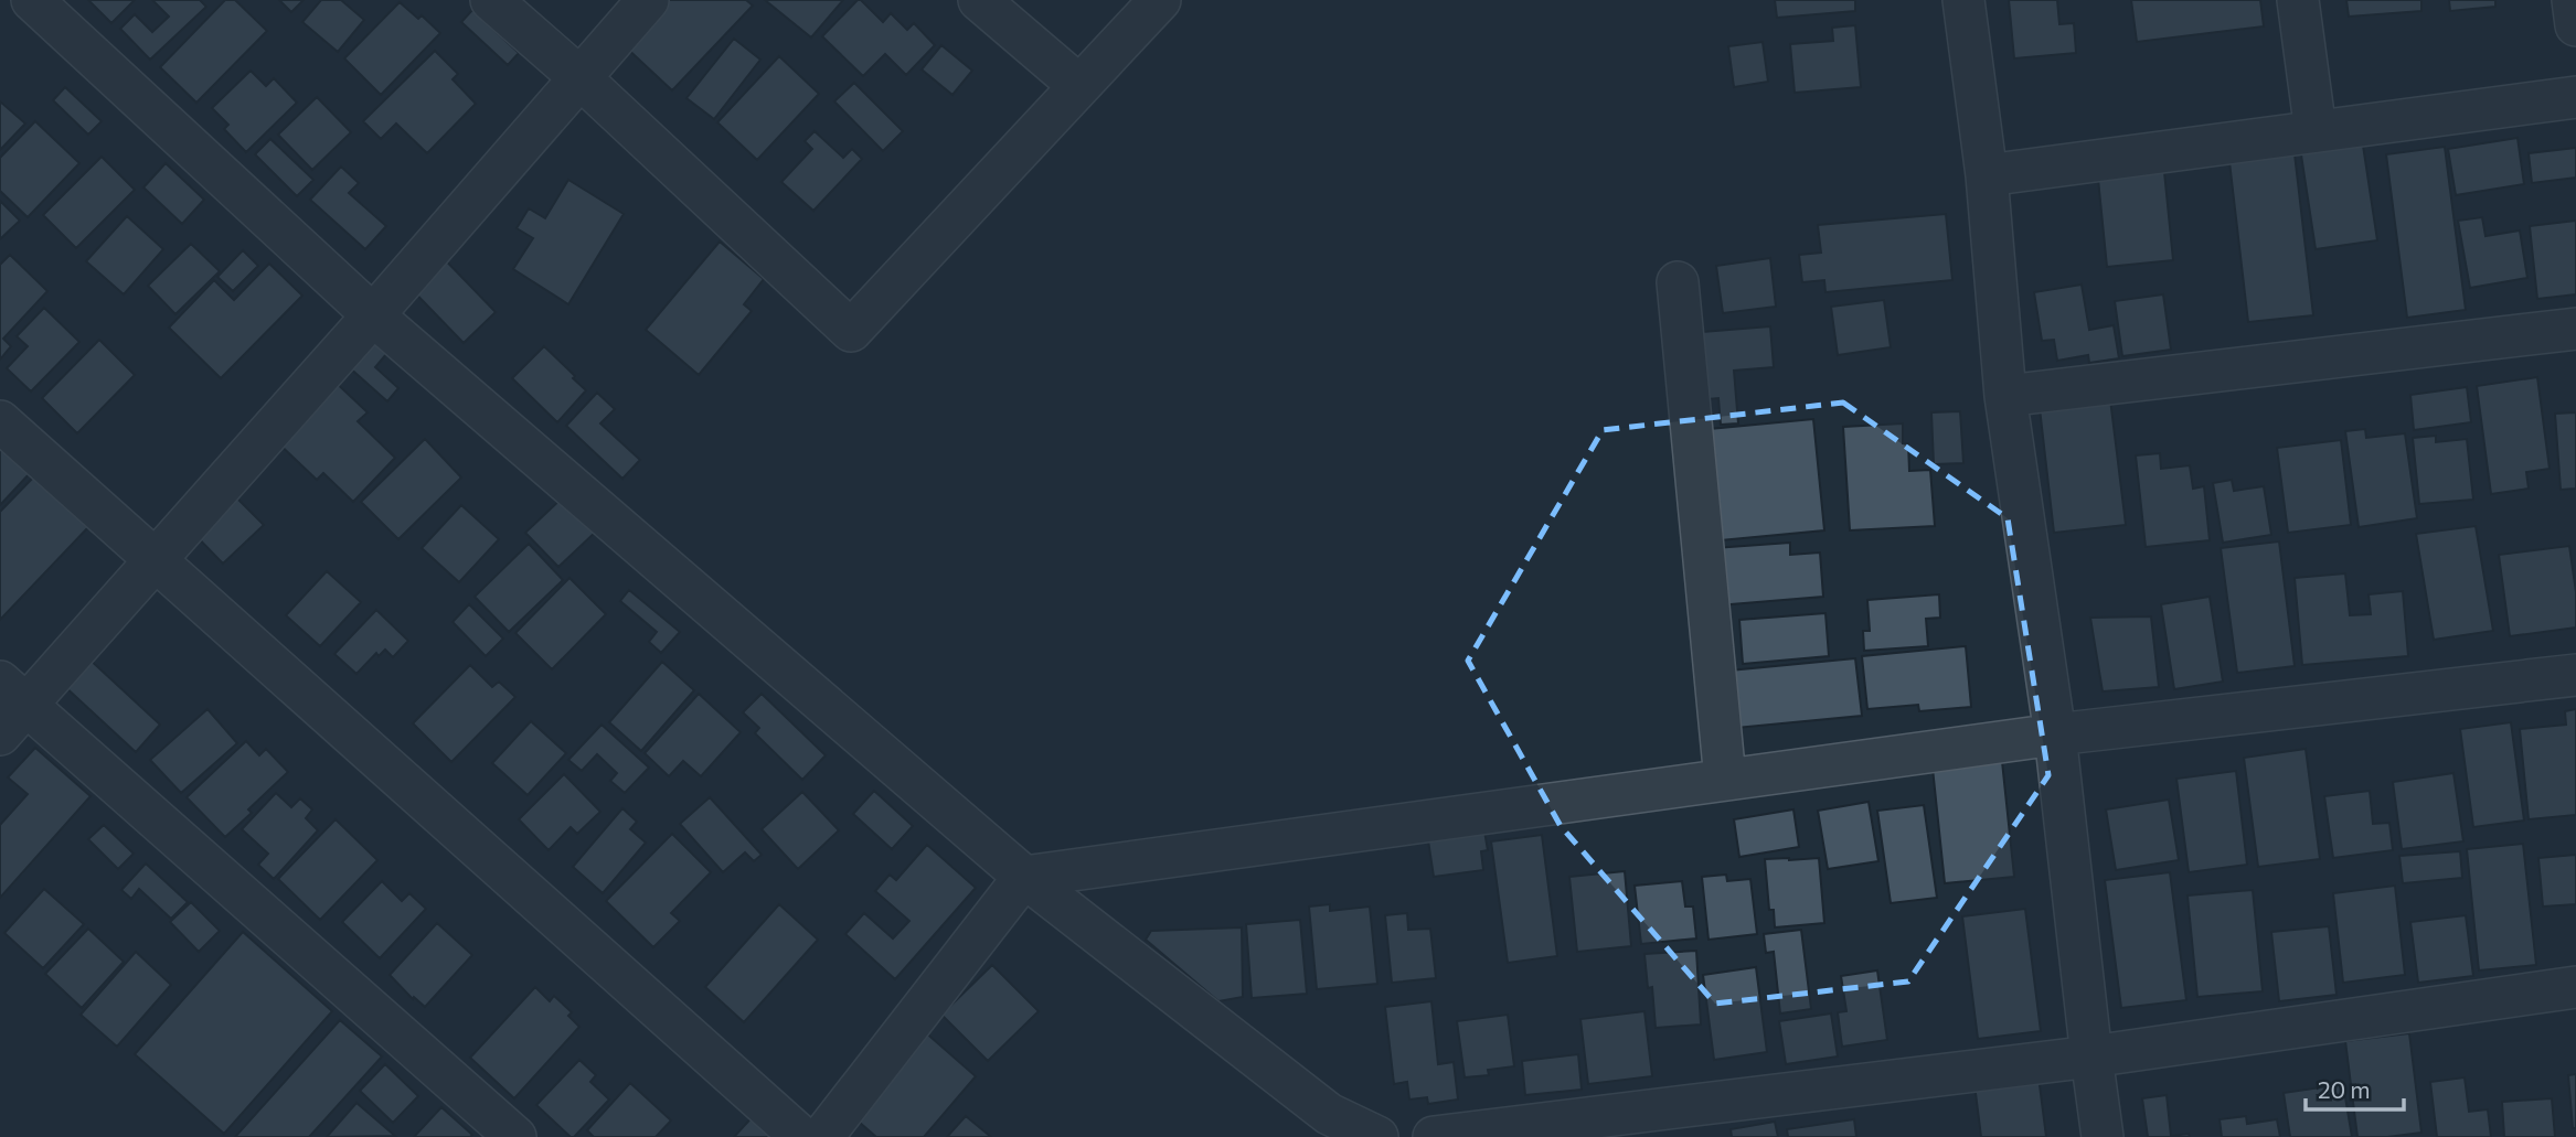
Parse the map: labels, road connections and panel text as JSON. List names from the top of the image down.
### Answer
{
  "scale_bar": "20 m"
}
